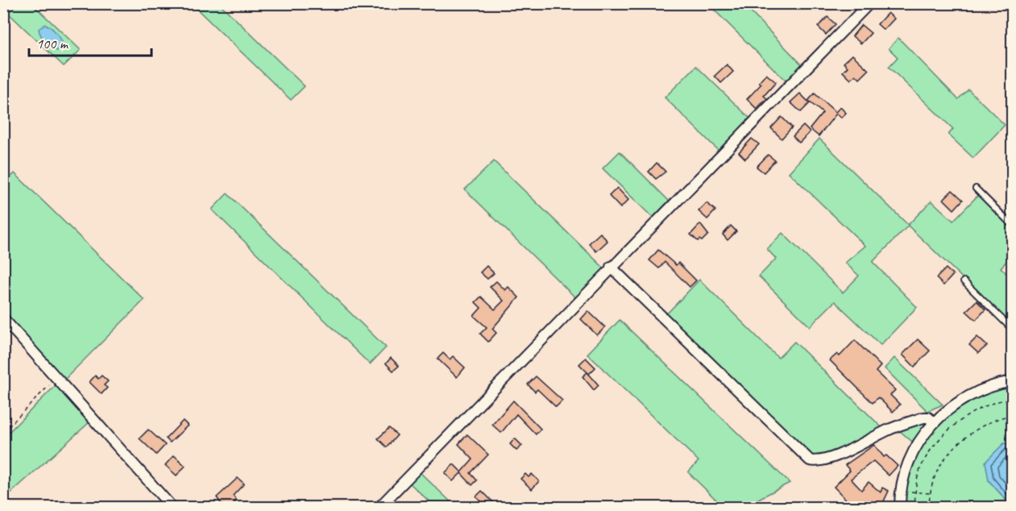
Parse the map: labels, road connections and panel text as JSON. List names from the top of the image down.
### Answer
{
  "scale_bar": "100 m"
}
